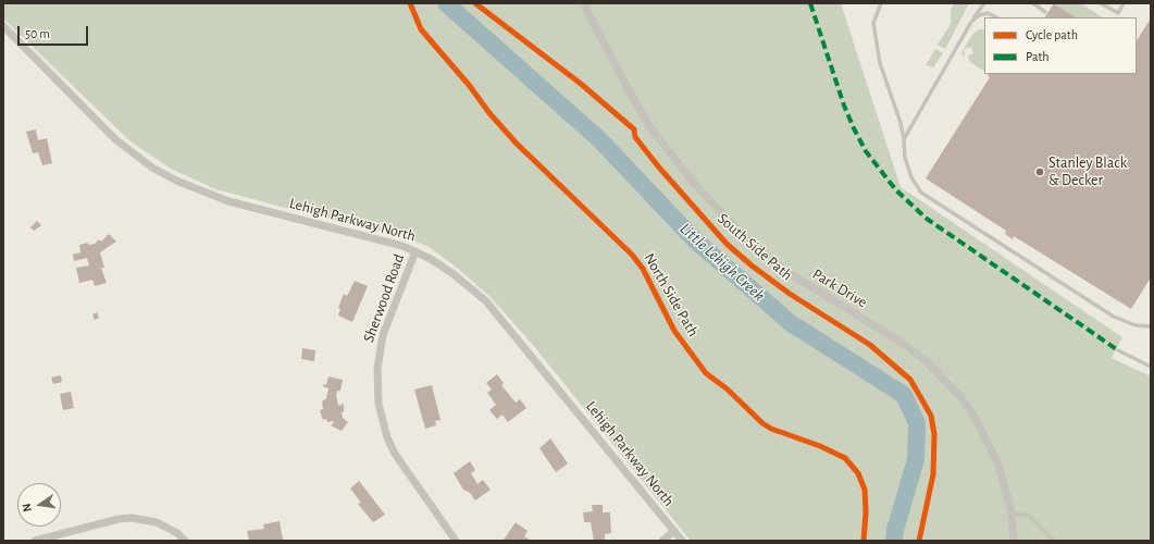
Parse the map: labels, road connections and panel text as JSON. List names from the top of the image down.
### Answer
{
  "streets": {
    "street": ["Lehigh Parkway North", "Park Drive", "Sherwood Road"],
    "cycle path": ["South Side Path", "North Side Path"]
  },
  "crossings": [
    ["Lehigh Parkway North", "Sherwood Road"]
  ],
  "water": ["Little Lehigh Creek"],
  "places": ["Stanley Black & Decker"],
  "legend": ["Cycle path", "Path"],
  "scale_bar": "50 m",
  "north": "left"
}
